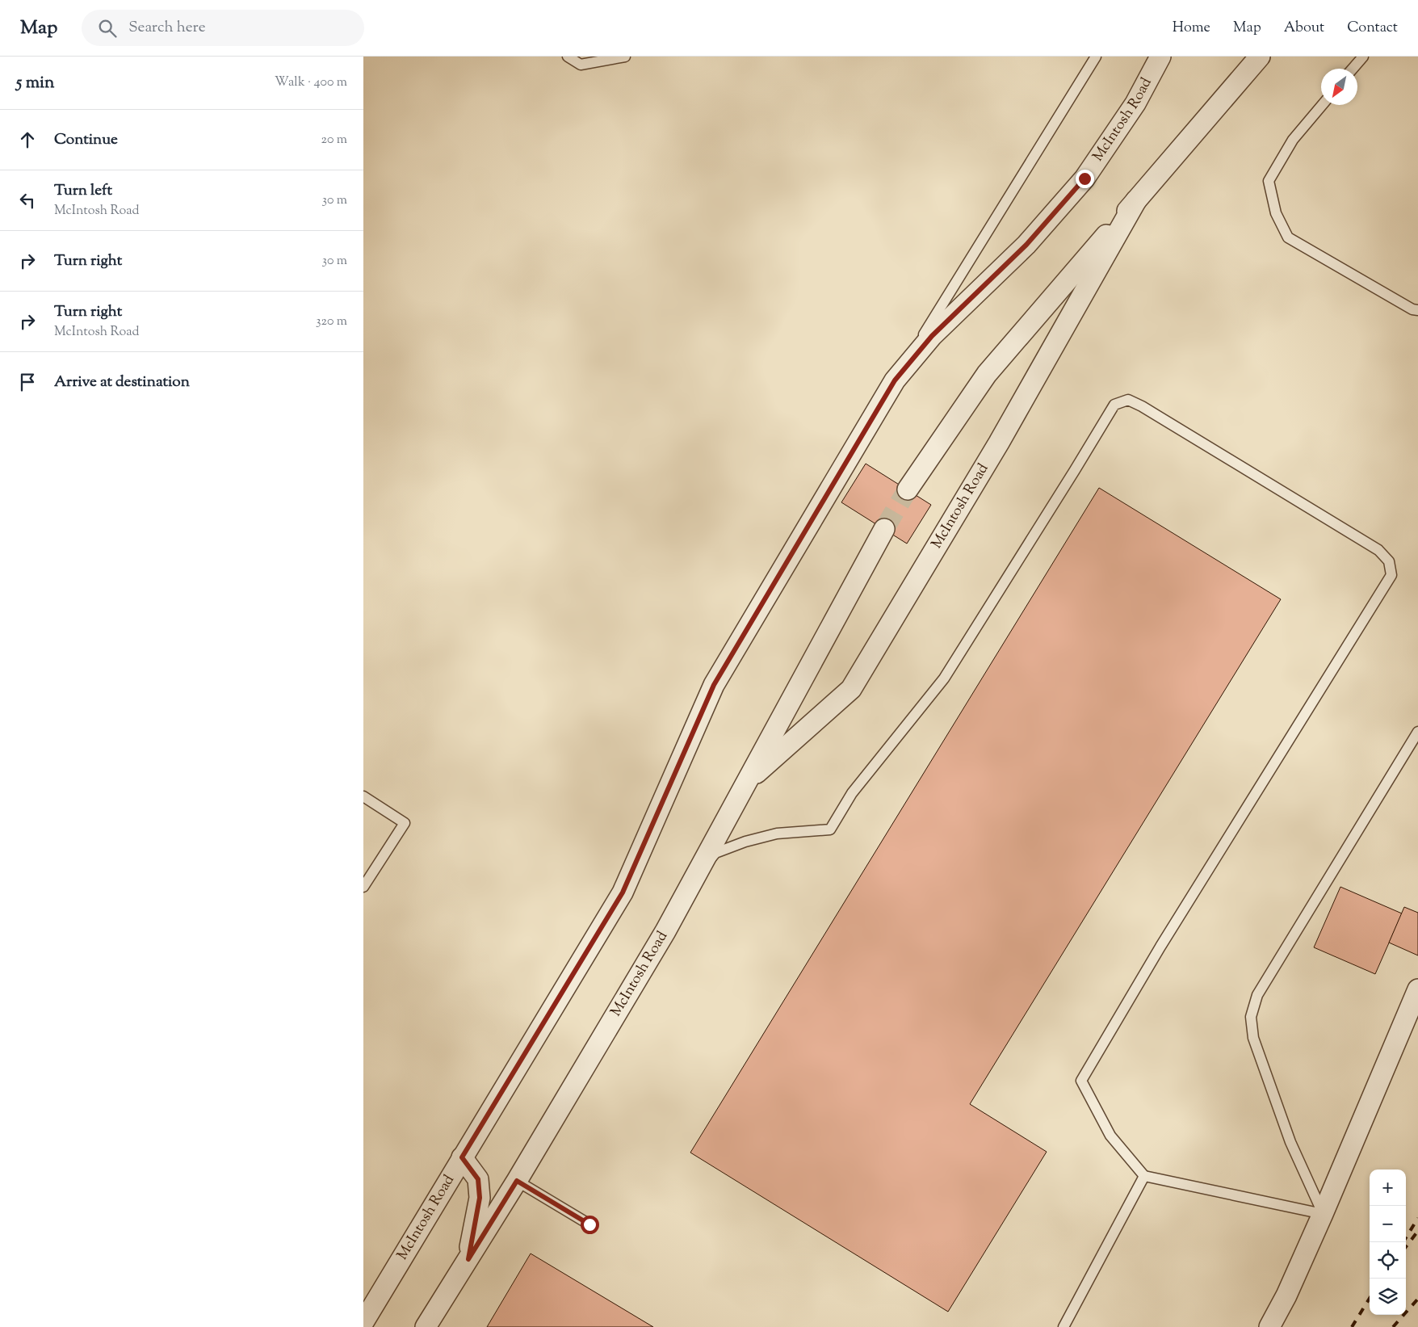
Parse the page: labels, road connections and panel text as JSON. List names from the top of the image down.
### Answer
{
  "streets": {
    "street": ["McIntosh Road"]
  },
  "north": "bottom left",
  "page": {
    "header": "Map",
    "search": "Search here",
    "nav": [
      "Home",
      "Map",
      "About",
      "Contact"
    ],
    "heading": ["5 min", "Walk · 400 m"],
    "list": [
      ["Continue", "20 m"],
      ["Turn left", "McIntosh Road", "30 m"],
      ["Turn right", "30 m"],
      ["Turn right", "McIntosh Road", "320 m"],
      "Arrive at destination"
    ],
    "map_buttons": ["+", "−"]
  }
}
